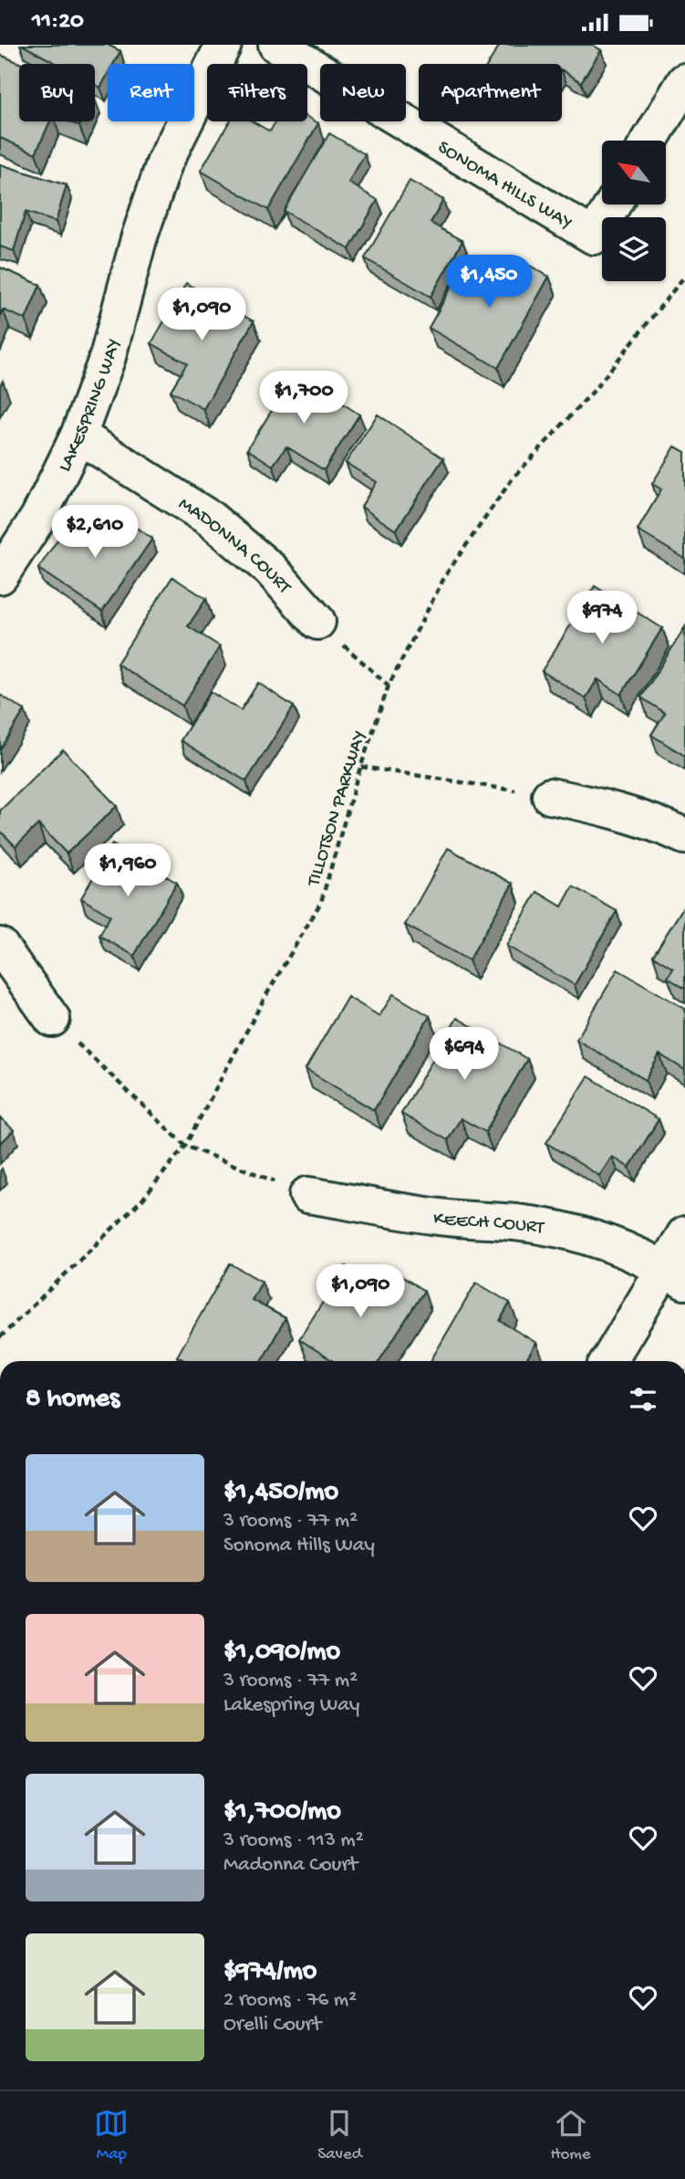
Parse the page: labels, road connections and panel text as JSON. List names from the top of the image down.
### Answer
{
  "streets": {
    "street": [
      "SONOMA HILLS WAY",
      "LAKESPRING WAY",
      "MADONNA COURT",
      "KEECH COURT"
    ],
    "path": ["TILLOTSON PARKWAY"]
  },
  "crossings": [
    ["LAKESPRING WAY", "MADONNA COURT"]
  ],
  "north": "top left",
  "page": {
    "status": "11:20",
    "chip": [
      "Buy",
      "Rent",
      "Filters",
      "New",
      "Apartment"
    ],
    "price": [
      "$1,450",
      "$1,090",
      "$1,700",
      "$2,610",
      "$974",
      "$1,960",
      "$694",
      "$1,090"
    ],
    "heading": "8 homes",
    "list": [
      {
        "name": "$1,450/mo",
        "note": "3 rooms · 77 m² · Sonoma Hills Way"
      },
      {
        "name": "$1,090/mo",
        "note": "3 rooms · 77 m² · Lakespring Way"
      },
      {
        "name": "$1,700/mo",
        "note": "3 rooms · 113 m² · Madonna Court"
      },
      {
        "name": "$974/mo",
        "note": "2 rooms · 76 m² · Orelli Court"
      }
    ],
    "tabs": ["Map", "Saved", "Home"]
  }
}
